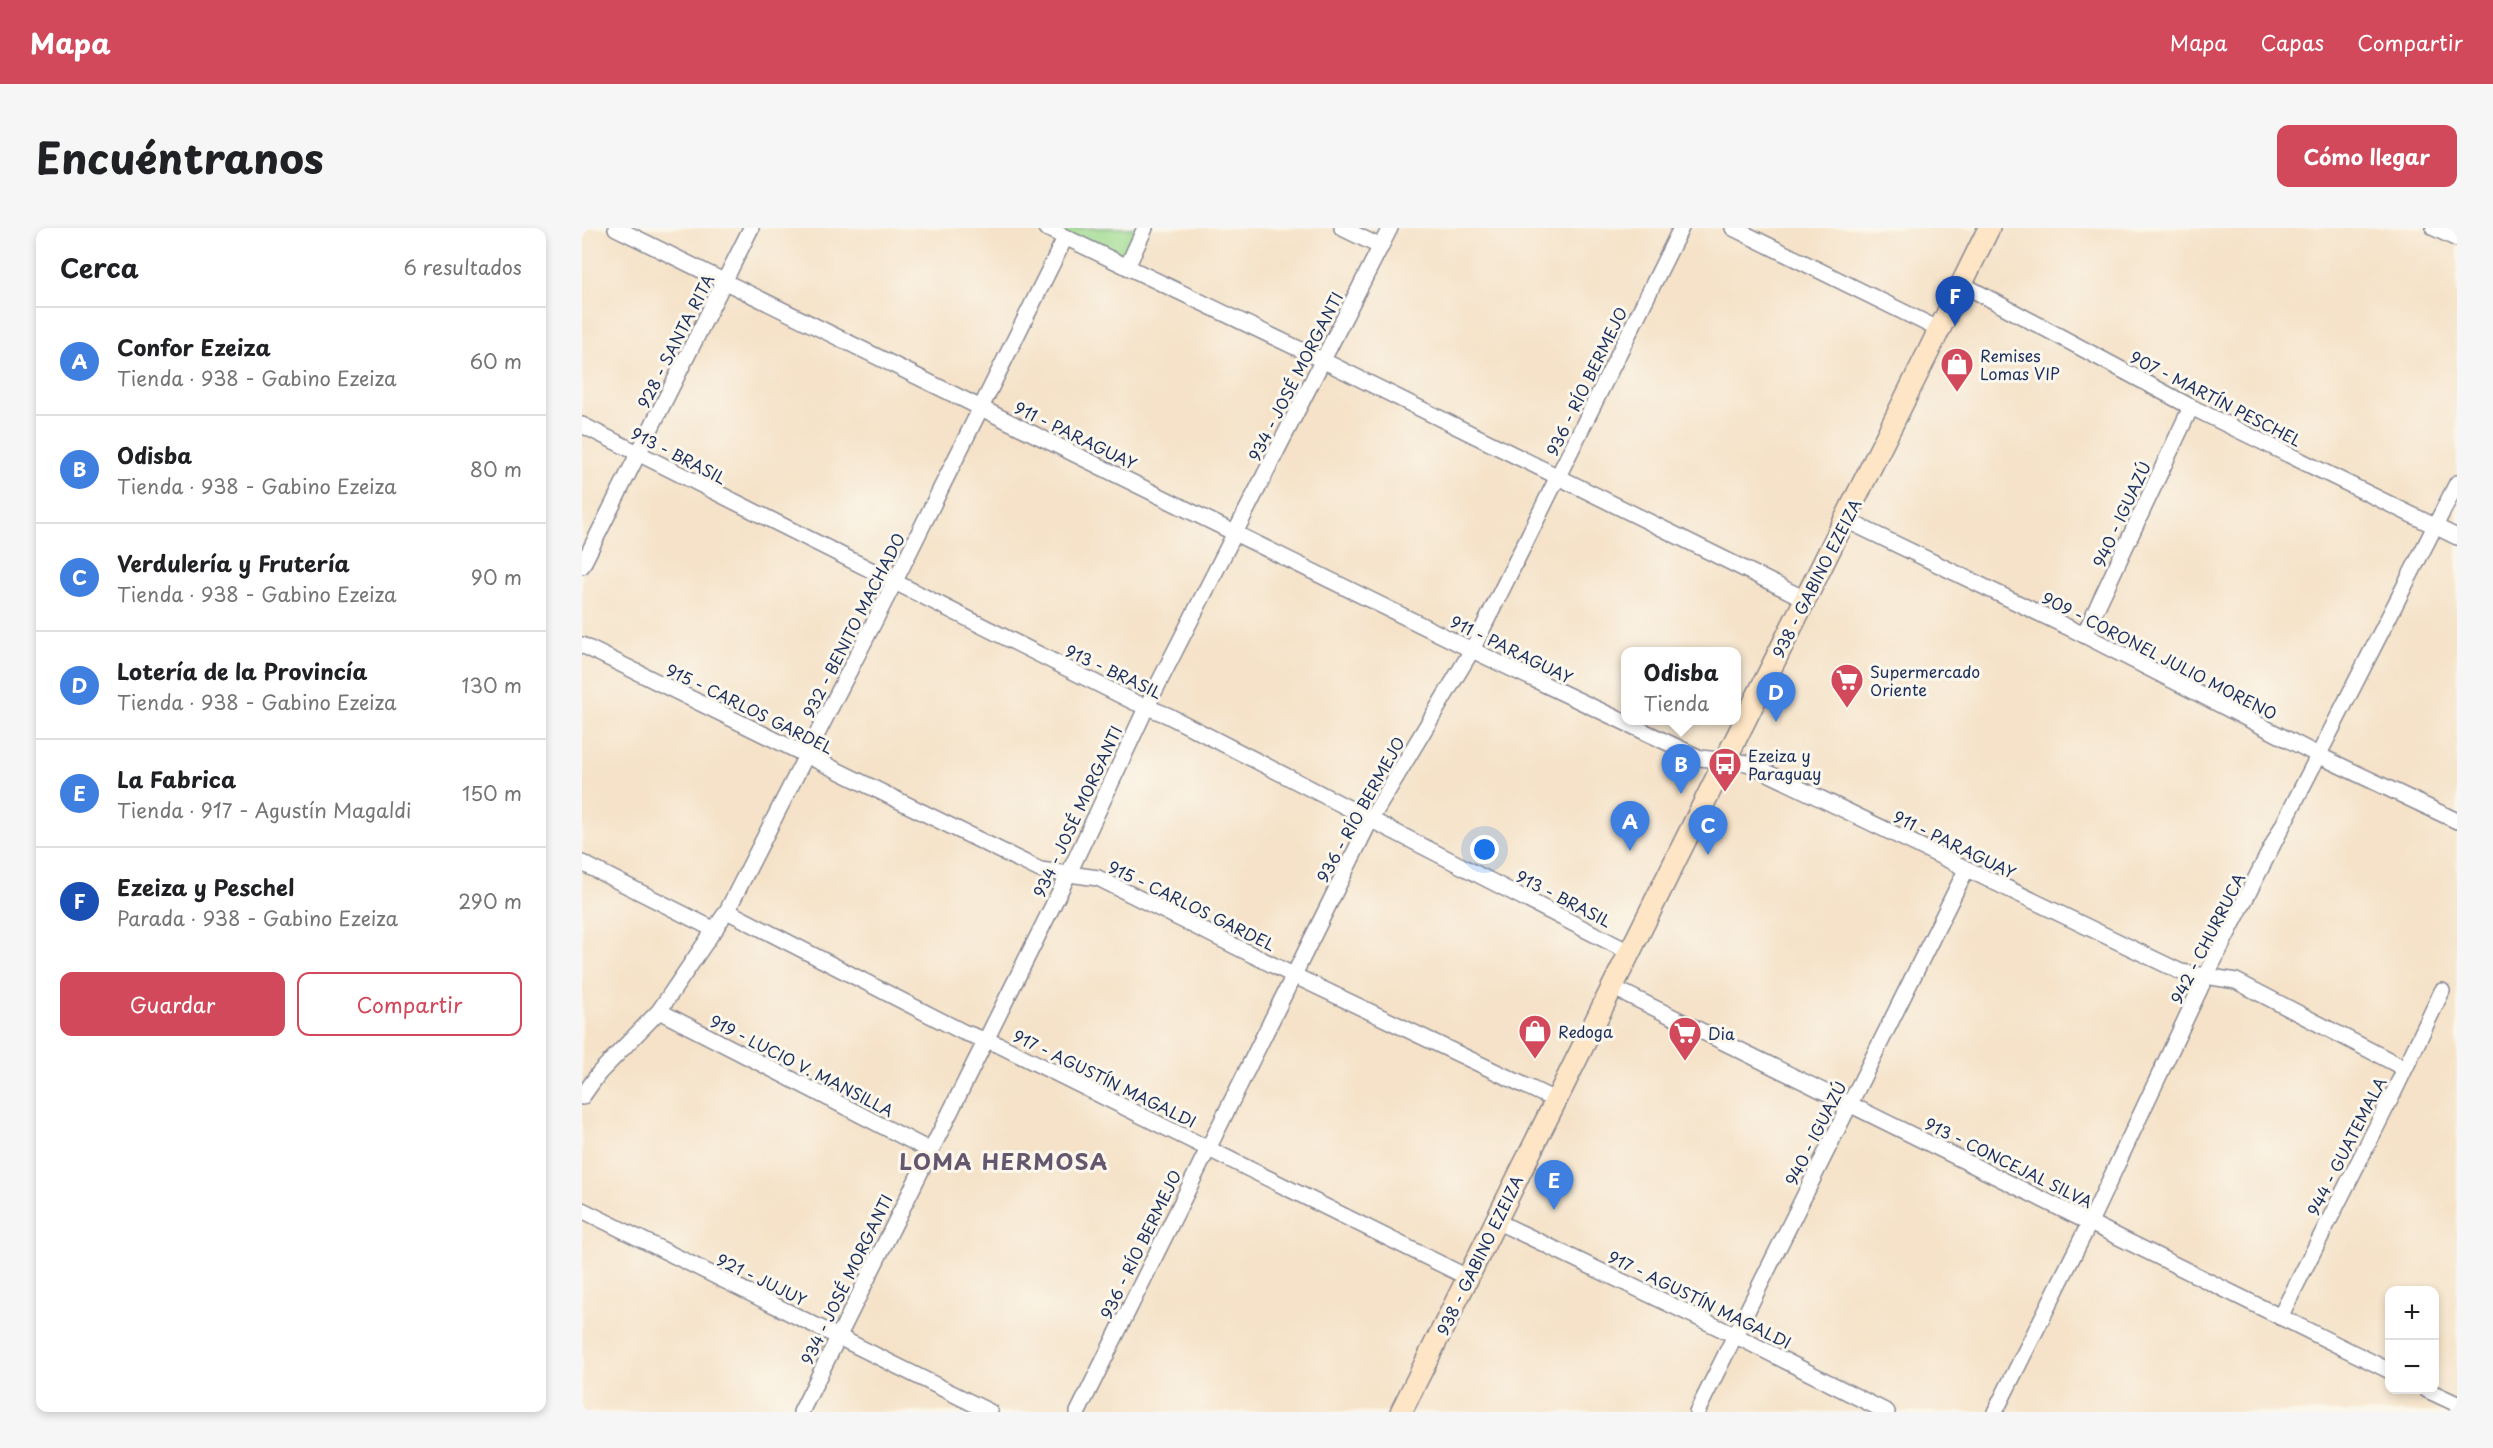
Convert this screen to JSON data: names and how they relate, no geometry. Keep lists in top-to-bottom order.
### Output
{
  "streets": {
    "street": [
      "928 - SANTA RITA",
      "934 - JOSÉ MORGANTI",
      "936 - RÍO BERMEJO",
      "907 - MARTÍN PESCHEL",
      "911 - PARAGUAY",
      "913 - BRASIL",
      "940 - IGUAZÚ",
      "938 - GABINO EZEIZA",
      "932 - BENITO MACHADO",
      "909 - CORONEL JULIO MORENO",
      "915 - CARLOS GARDEL",
      "942 - CHURRUCA",
      "919 - LUCIO V. MANSILLA",
      "917 - AGUSTÍN MAGALDI",
      "944 - GUATEMALA",
      "913 - CONCEJAL SILVA",
      "921 - JUJUY"
    ]
  },
  "crossings": [
    ["928 - SANTA RITA", "911 - PARAGUAY"],
    ["928 - SANTA RITA", "913 - BRASIL"],
    ["934 - JOSÉ MORGANTI", "911 - PARAGUAY"],
    ["934 - JOSÉ MORGANTI", "913 - BRASIL"],
    ["934 - JOSÉ MORGANTI", "915 - CARLOS GARDEL"],
    ["934 - JOSÉ MORGANTI", "919 - LUCIO V. MANSILLA"],
    ["934 - JOSÉ MORGANTI", "917 - AGUSTÍN MAGALDI"],
    ["934 - JOSÉ MORGANTI", "921 - JUJUY"],
    ["936 - RÍO BERMEJO", "911 - PARAGUAY"],
    ["936 - RÍO BERMEJO", "913 - BRASIL"],
    ["936 - RÍO BERMEJO", "915 - CARLOS GARDEL"],
    ["936 - RÍO BERMEJO", "917 - AGUSTÍN MAGALDI"],
    ["907 - MARTÍN PESCHEL", "940 - IGUAZÚ"],
    ["907 - MARTÍN PESCHEL", "938 - GABINO EZEIZA"],
    ["907 - MARTÍN PESCHEL", "942 - CHURRUCA"],
    ["911 - PARAGUAY", "940 - IGUAZÚ"],
    ["911 - PARAGUAY", "938 - GABINO EZEIZA"],
    ["911 - PARAGUAY", "932 - BENITO MACHADO"],
    ["911 - PARAGUAY", "942 - CHURRUCA"],
    ["911 - PARAGUAY", "944 - GUATEMALA"],
    ["913 - BRASIL", "938 - GABINO EZEIZA"],
    ["913 - BRASIL", "932 - BENITO MACHADO"],
    ["940 - IGUAZÚ", "909 - CORONEL JULIO MORENO"],
    ["940 - IGUAZÚ", "917 - AGUSTÍN MAGALDI"],
    ["940 - IGUAZÚ", "913 - CONCEJAL SILVA"],
    ["938 - GABINO EZEIZA", "909 - CORONEL JULIO MORENO"],
    ["938 - GABINO EZEIZA", "915 - CARLOS GARDEL"],
    ["938 - GABINO EZEIZA", "917 - AGUSTÍN MAGALDI"],
    ["938 - GABINO EZEIZA", "913 - CONCEJAL SILVA"],
    ["932 - BENITO MACHADO", "915 - CARLOS GARDEL"],
    ["932 - BENITO MACHADO", "919 - LUCIO V. MANSILLA"],
    ["932 - BENITO MACHADO", "917 - AGUSTÍN MAGALDI"],
    ["909 - CORONEL JULIO MORENO", "942 - CHURRUCA"],
    ["942 - CHURRUCA", "913 - CONCEJAL SILVA"],
    ["944 - GUATEMALA", "913 - CONCEJAL SILVA"]
  ],
  "districts": ["LOMA HERMOSA"],
  "places": {
    "shop": ["Remises Lomas VIP", "Redoga"],
    "supermarket": ["Supermercado Oriente", "Dia"],
    "bus stop": ["Ezeiza y Paraguay"]
  },
  "page": {
    "header": "Mapa",
    "nav": ["Mapa", "Capas", "Compartir"],
    "title": "Encuéntranos",
    "buttons": [
      "Cómo llegar",
      ["Guardar", "Compartir"]
    ],
    "heading": ["Cerca", "6 resultados"],
    "pins": [
      "F",
      "D",
      "B",
      "A",
      "C",
      "E"
    ],
    "list": [
      {
        "mark": "A",
        "name": "Confor Ezeiza",
        "note": "Tienda · 938 - Gabino Ezeiza",
        "value": "60 m"
      },
      {
        "mark": "B",
        "name": "Odisba",
        "note": "Tienda · 938 - Gabino Ezeiza",
        "value": "80 m"
      },
      {
        "mark": "C",
        "name": "Verdulería y Frutería",
        "note": "Tienda · 938 - Gabino Ezeiza",
        "value": "90 m"
      },
      {
        "mark": "D",
        "name": "Lotería de la Provincía",
        "note": "Tienda · 938 - Gabino Ezeiza",
        "value": "130 m"
      },
      {
        "mark": "E",
        "name": "La Fabrica",
        "note": "Tienda · 917 - Agustín Magaldi",
        "value": "150 m"
      },
      {
        "mark": "F",
        "name": "Ezeiza y Peschel",
        "note": "Parada · 938 - Gabino Ezeiza",
        "value": "290 m"
      }
    ],
    "popup": ["Odisba", "Tienda"],
    "map_buttons": ["+", "−"]
  }
}
